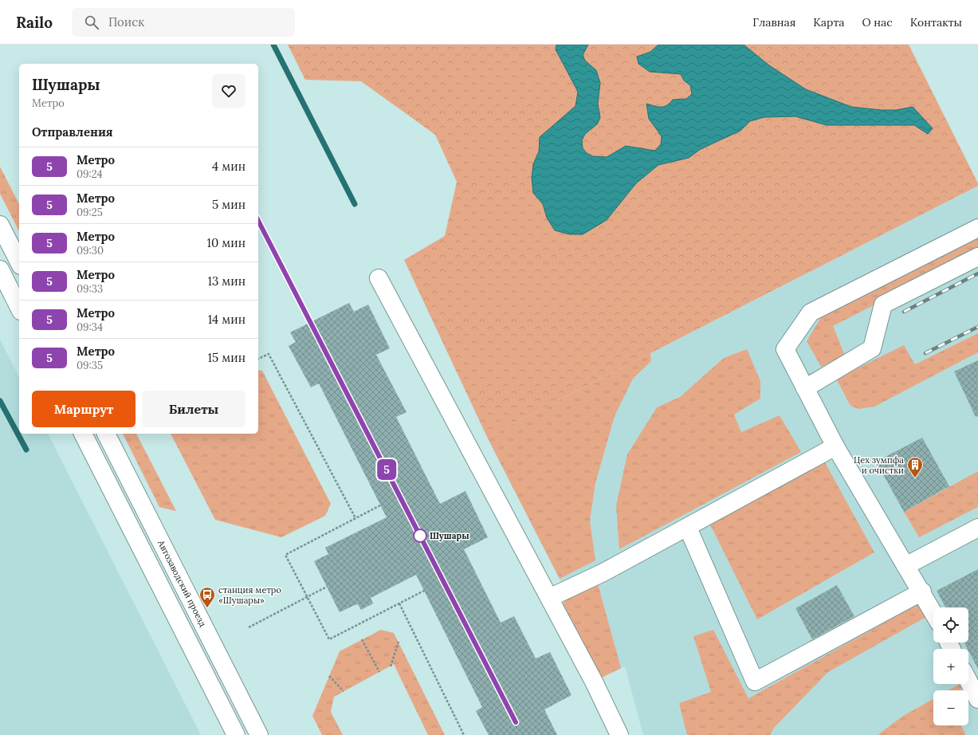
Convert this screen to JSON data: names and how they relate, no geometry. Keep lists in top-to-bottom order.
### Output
{
  "streets": {
    "street": ["Автозаводский проезд"]
  },
  "places": {
    "building": ["Цех зумпфа и очистки"],
    "other": ["Шушары"],
    "bus stop": ["станция метро «Шушары»"]
  },
  "lines": ["metro line 5"],
  "page": {
    "header": "Railo",
    "search": "Поиск",
    "nav": [
      "Главная",
      "Карта",
      "О нас",
      "Контакты"
    ],
    "on_map": "5",
    "heading": [
      ["Шушары", "Метро"],
      "Отправления"
    ],
    "list": [
      {
        "mark": "5",
        "name": "Метро",
        "note": "09:24",
        "value": "4 мин"
      },
      {
        "mark": "5",
        "name": "Метро",
        "note": "09:25",
        "value": "5 мин"
      },
      {
        "mark": "5",
        "name": "Метро",
        "note": "09:30",
        "value": "10 мин"
      },
      {
        "mark": "5",
        "name": "Метро",
        "note": "09:33",
        "value": "13 мин"
      },
      {
        "mark": "5",
        "name": "Метро",
        "note": "09:34",
        "value": "14 мин"
      },
      {
        "mark": "5",
        "name": "Метро",
        "note": "09:35",
        "value": "15 мин"
      }
    ],
    "buttons": ["Маршрут", "Билеты"],
    "map_buttons": ["+", "−"]
  }
}
